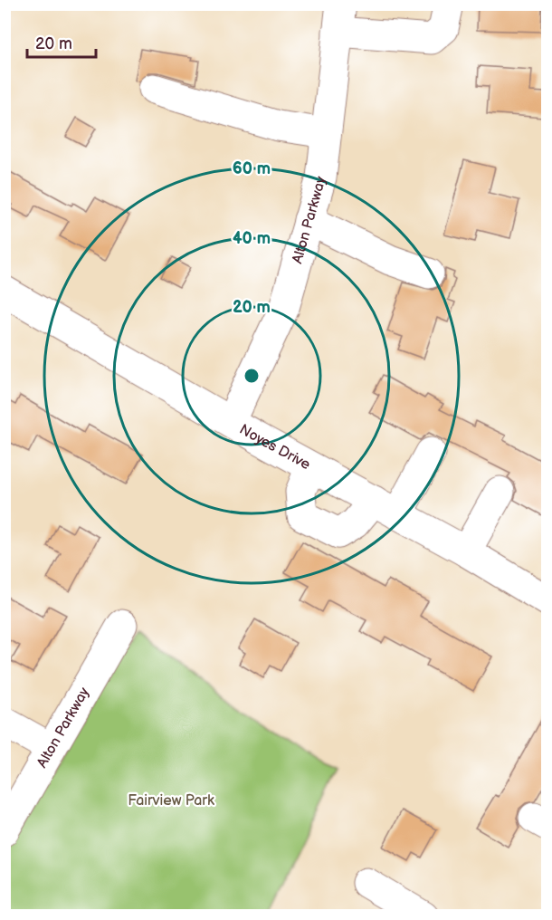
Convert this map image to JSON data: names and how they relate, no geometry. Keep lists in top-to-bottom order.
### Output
{
  "streets": {
    "street": ["Alton Parkway", "Noyes Drive"]
  },
  "crossings": [
    ["Alton Parkway", "Noyes Drive"]
  ],
  "parks": ["Fairview Park"],
  "scale_bar": "20 m",
  "rings": ["60 m", "40 m", "20 m"]
}
